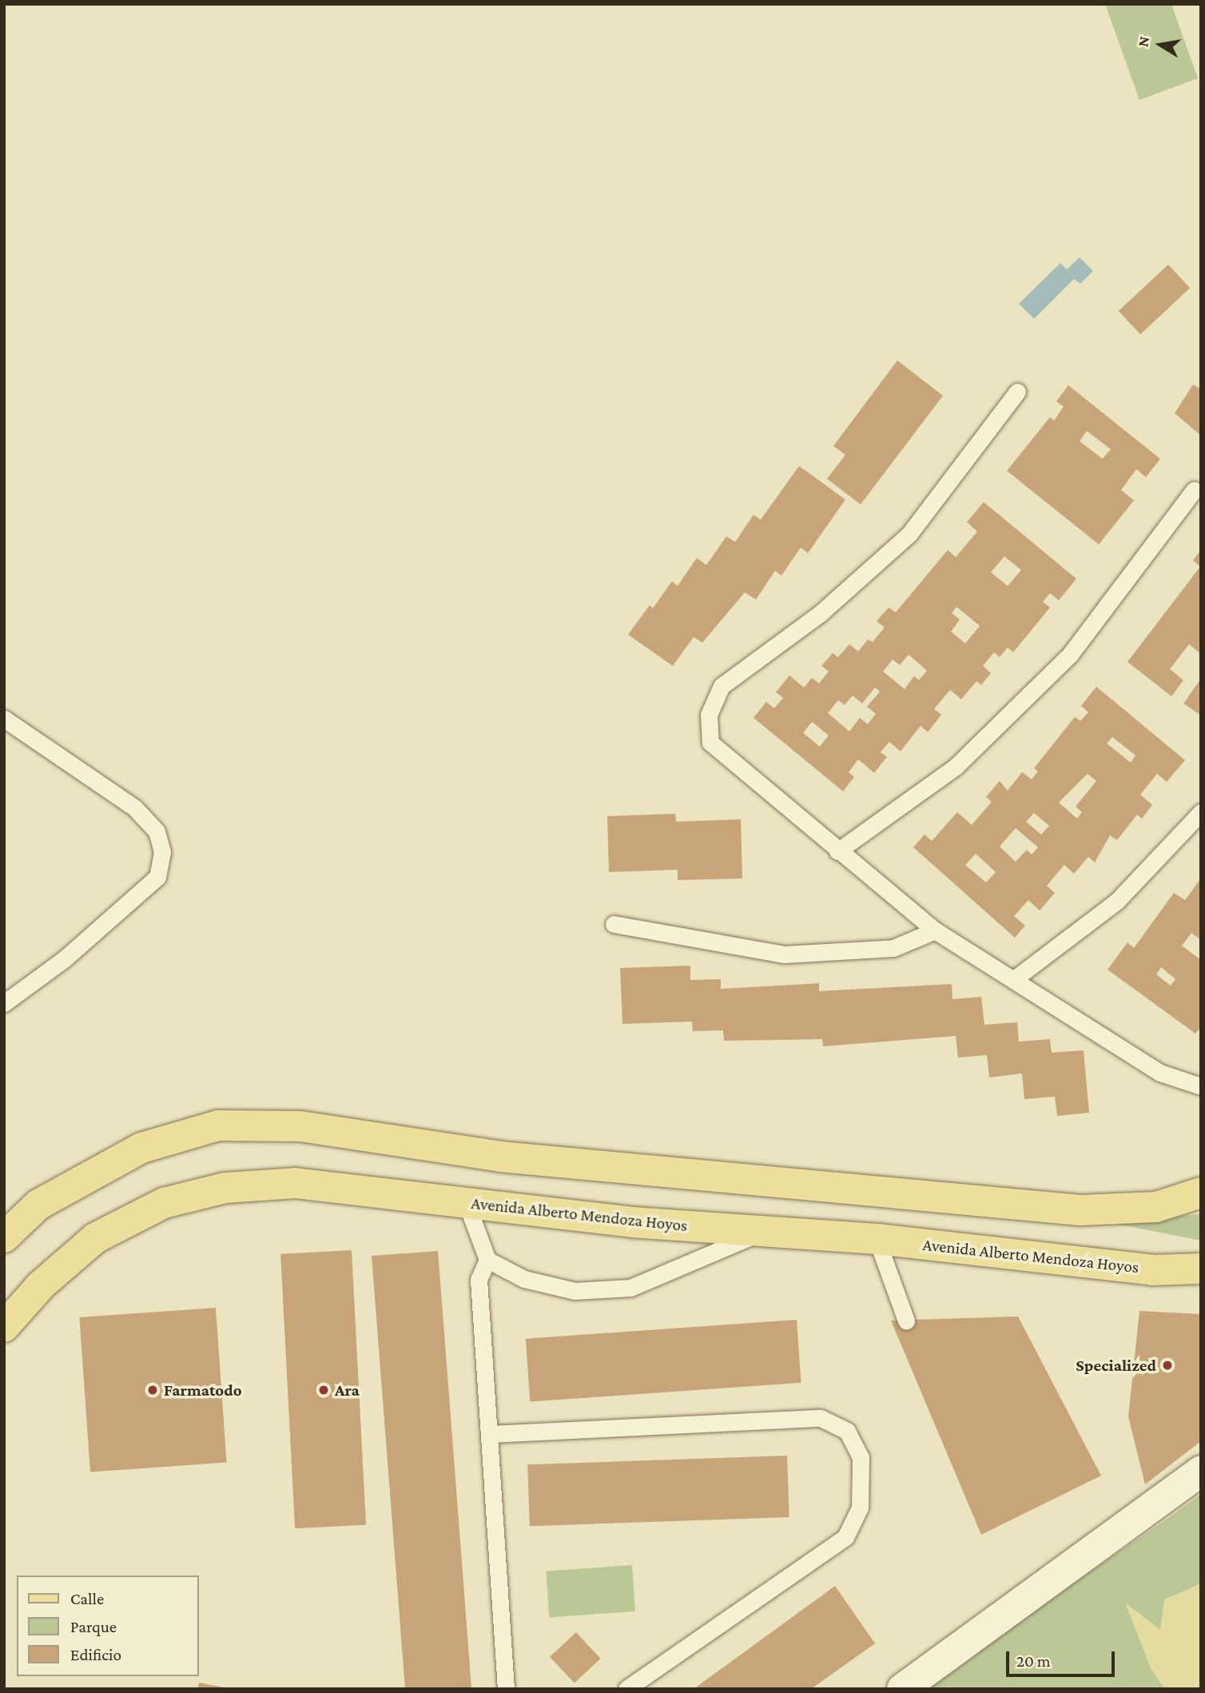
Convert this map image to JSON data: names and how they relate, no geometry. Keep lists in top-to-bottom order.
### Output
{
  "streets": {
    "main road": ["Avenida Alberto Mendoza Hoyos"]
  },
  "places": ["Specialized", "Farmatodo", "Ara"],
  "legend": ["Calle", "Parque", "Edificio"],
  "scale_bar": "20 m",
  "north": "left"
}
